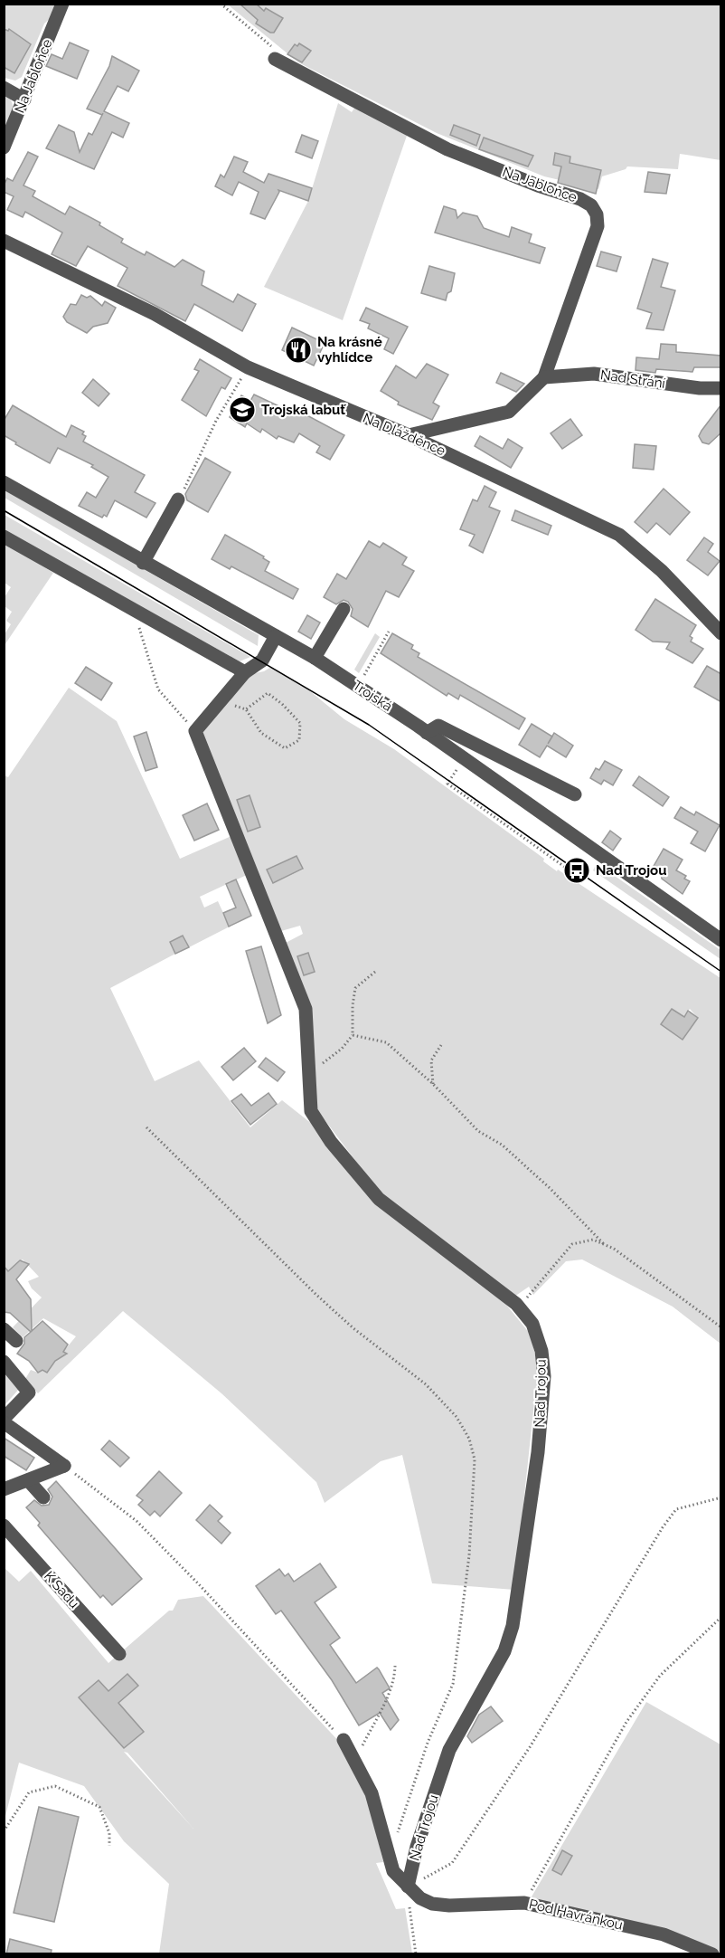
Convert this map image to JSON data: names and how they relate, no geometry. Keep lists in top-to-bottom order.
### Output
{
  "streets": {
    "street": [
      "Na Jabloňce",
      "Nad Strání",
      "Na Dlážděnce",
      "Trojská",
      "Nad Trojou",
      "K Sadu",
      "Pod Havránkou"
    ]
  },
  "crossings": [
    ["Na Jabloňce", "Nad Strání"],
    ["Na Jabloňce", "Na Dlážděnce"],
    ["Nad Trojou", "Pod Havránkou"]
  ],
  "places": {
    "restaurant": ["Na krásné vyhlídce"],
    "school or university": ["Trojská labuť"],
    "bus stop": ["Nad Trojou"]
  }
}
